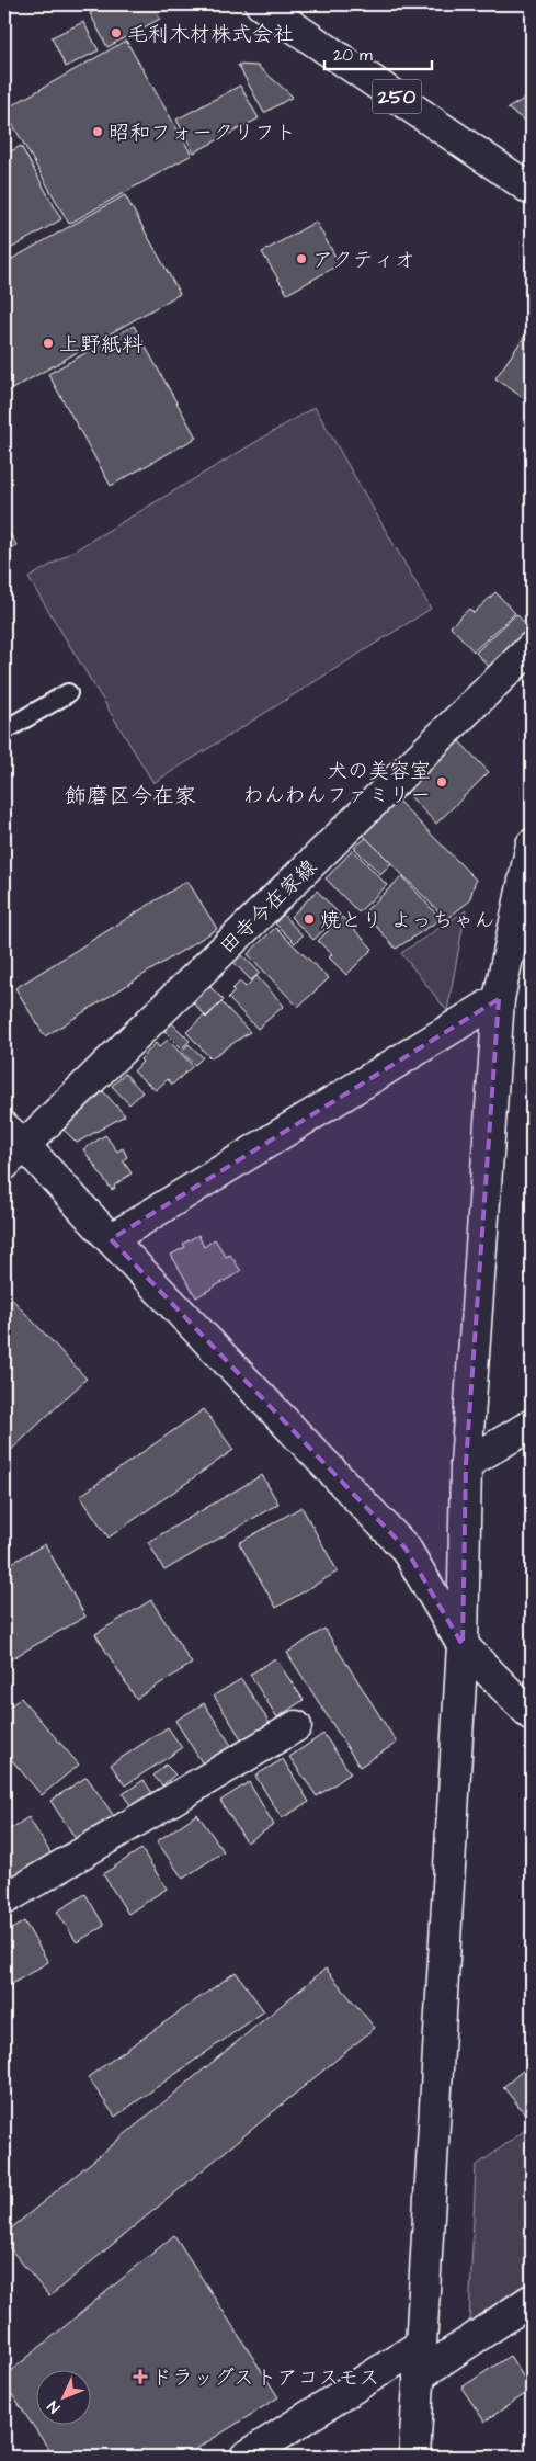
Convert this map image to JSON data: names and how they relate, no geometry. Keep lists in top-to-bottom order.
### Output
{
  "streets": {
    "main road": ["250", "田寺今在家線"]
  },
  "districts": ["飾磨区今在家"],
  "places": {
    "other": [
      "毛利木材株式会社",
      "昭和フォークリフト",
      "アクティオ",
      "上野紙料",
      "犬の美容室 わんわんファミリー",
      "焼とり よっちゃん"
    ],
    "health": ["ドラッグストアコスモス"]
  },
  "scale_bar": "20 m",
  "north": "bottom left"
}
